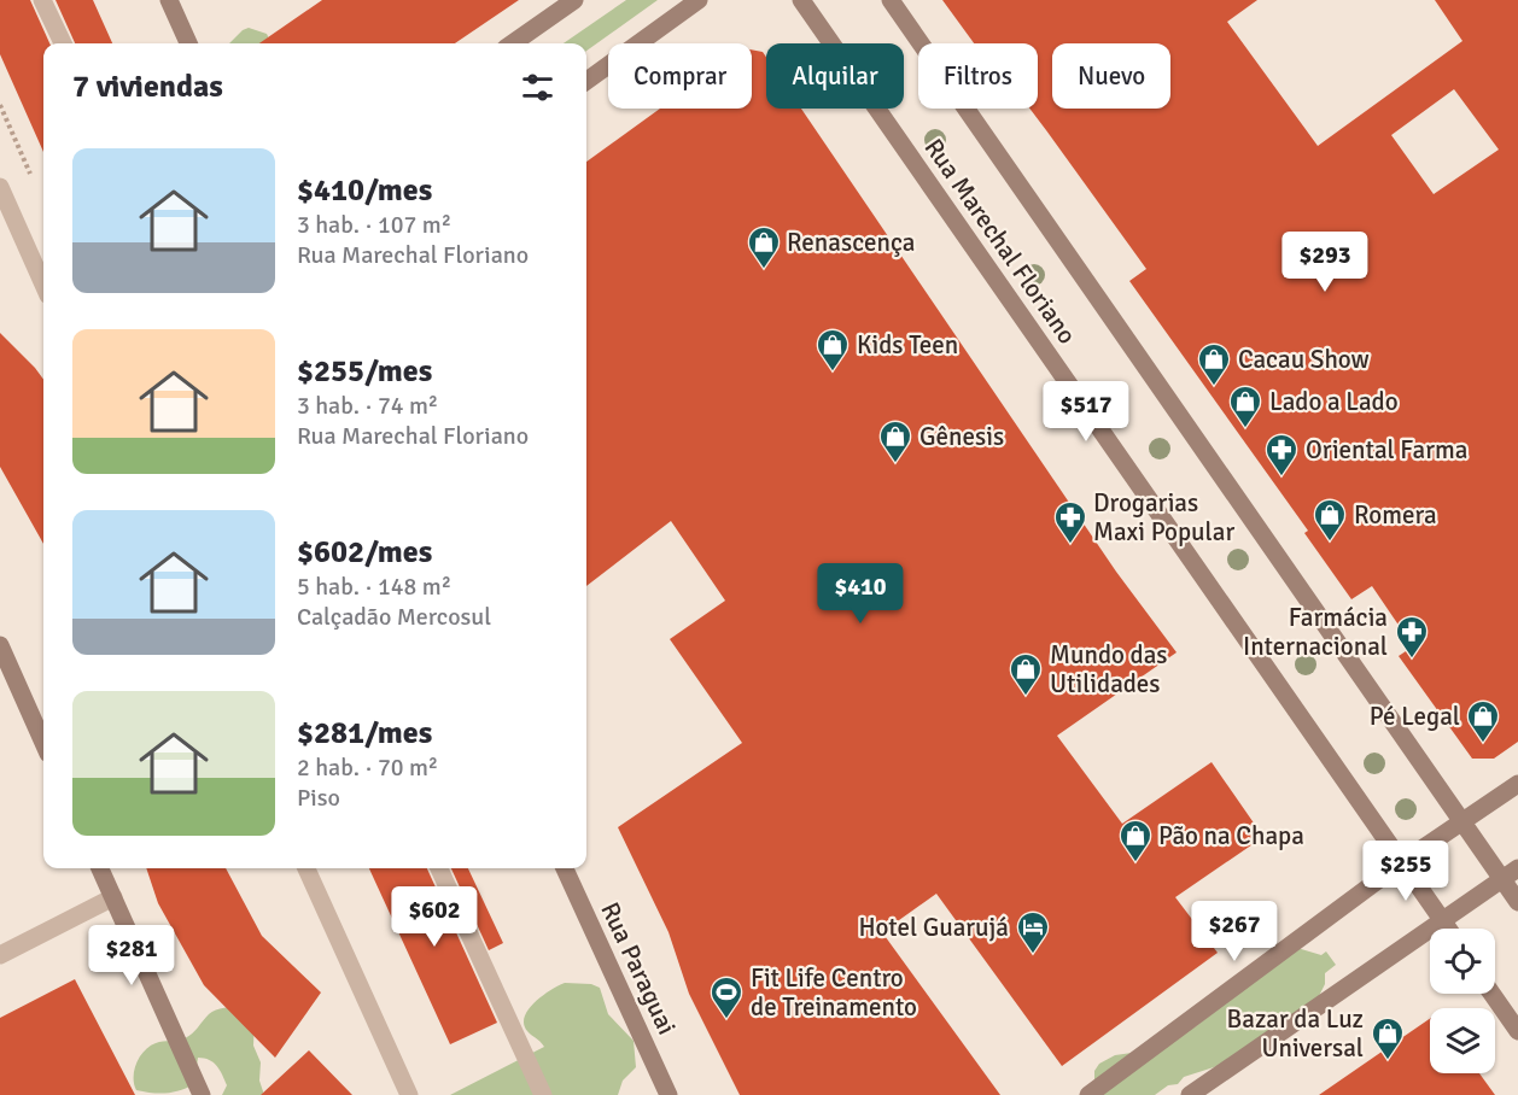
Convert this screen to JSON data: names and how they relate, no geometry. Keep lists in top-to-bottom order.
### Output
{
  "streets": {
    "main road": ["Rua Marechal Floriano", "Rua Paraguai"]
  },
  "places": {
    "shop": [
      "Renascença",
      "Kids Teen",
      "Cacau Show",
      "Lado a Lado",
      "Gênesis",
      "Romera",
      "Mundo das Utilidades",
      "Pé Legal",
      "Pão na Chapa",
      "Bazar da Luz Universal"
    ],
    "pharmacy": ["Oriental Farma", "Drogarias Maxi Popular", "Farmácia Internacional"],
    "hotel": ["Hotel Guarujá"],
    "sports": ["Fit Life Centro de Treinamento"]
  },
  "page": {
    "chip": [
      "Comprar",
      "Alquilar",
      "Filtros",
      "Nuevo"
    ],
    "heading": "7 viviendas",
    "list": [
      {
        "name": "$410/mes",
        "note": "3 hab. · 107 m² · Rua Marechal Floriano"
      },
      {
        "name": "$255/mes",
        "note": "3 hab. · 74 m² · Rua Marechal Floriano"
      },
      {
        "name": "$602/mes",
        "note": "5 hab. · 148 m² · Calçadão Mercosul"
      },
      {
        "name": "$281/mes",
        "note": "2 hab. · 70 m² · Piso"
      }
    ],
    "price": [
      "$293",
      "$517",
      "$410",
      "$255",
      "$602",
      "$267",
      "$281"
    ]
  }
}
